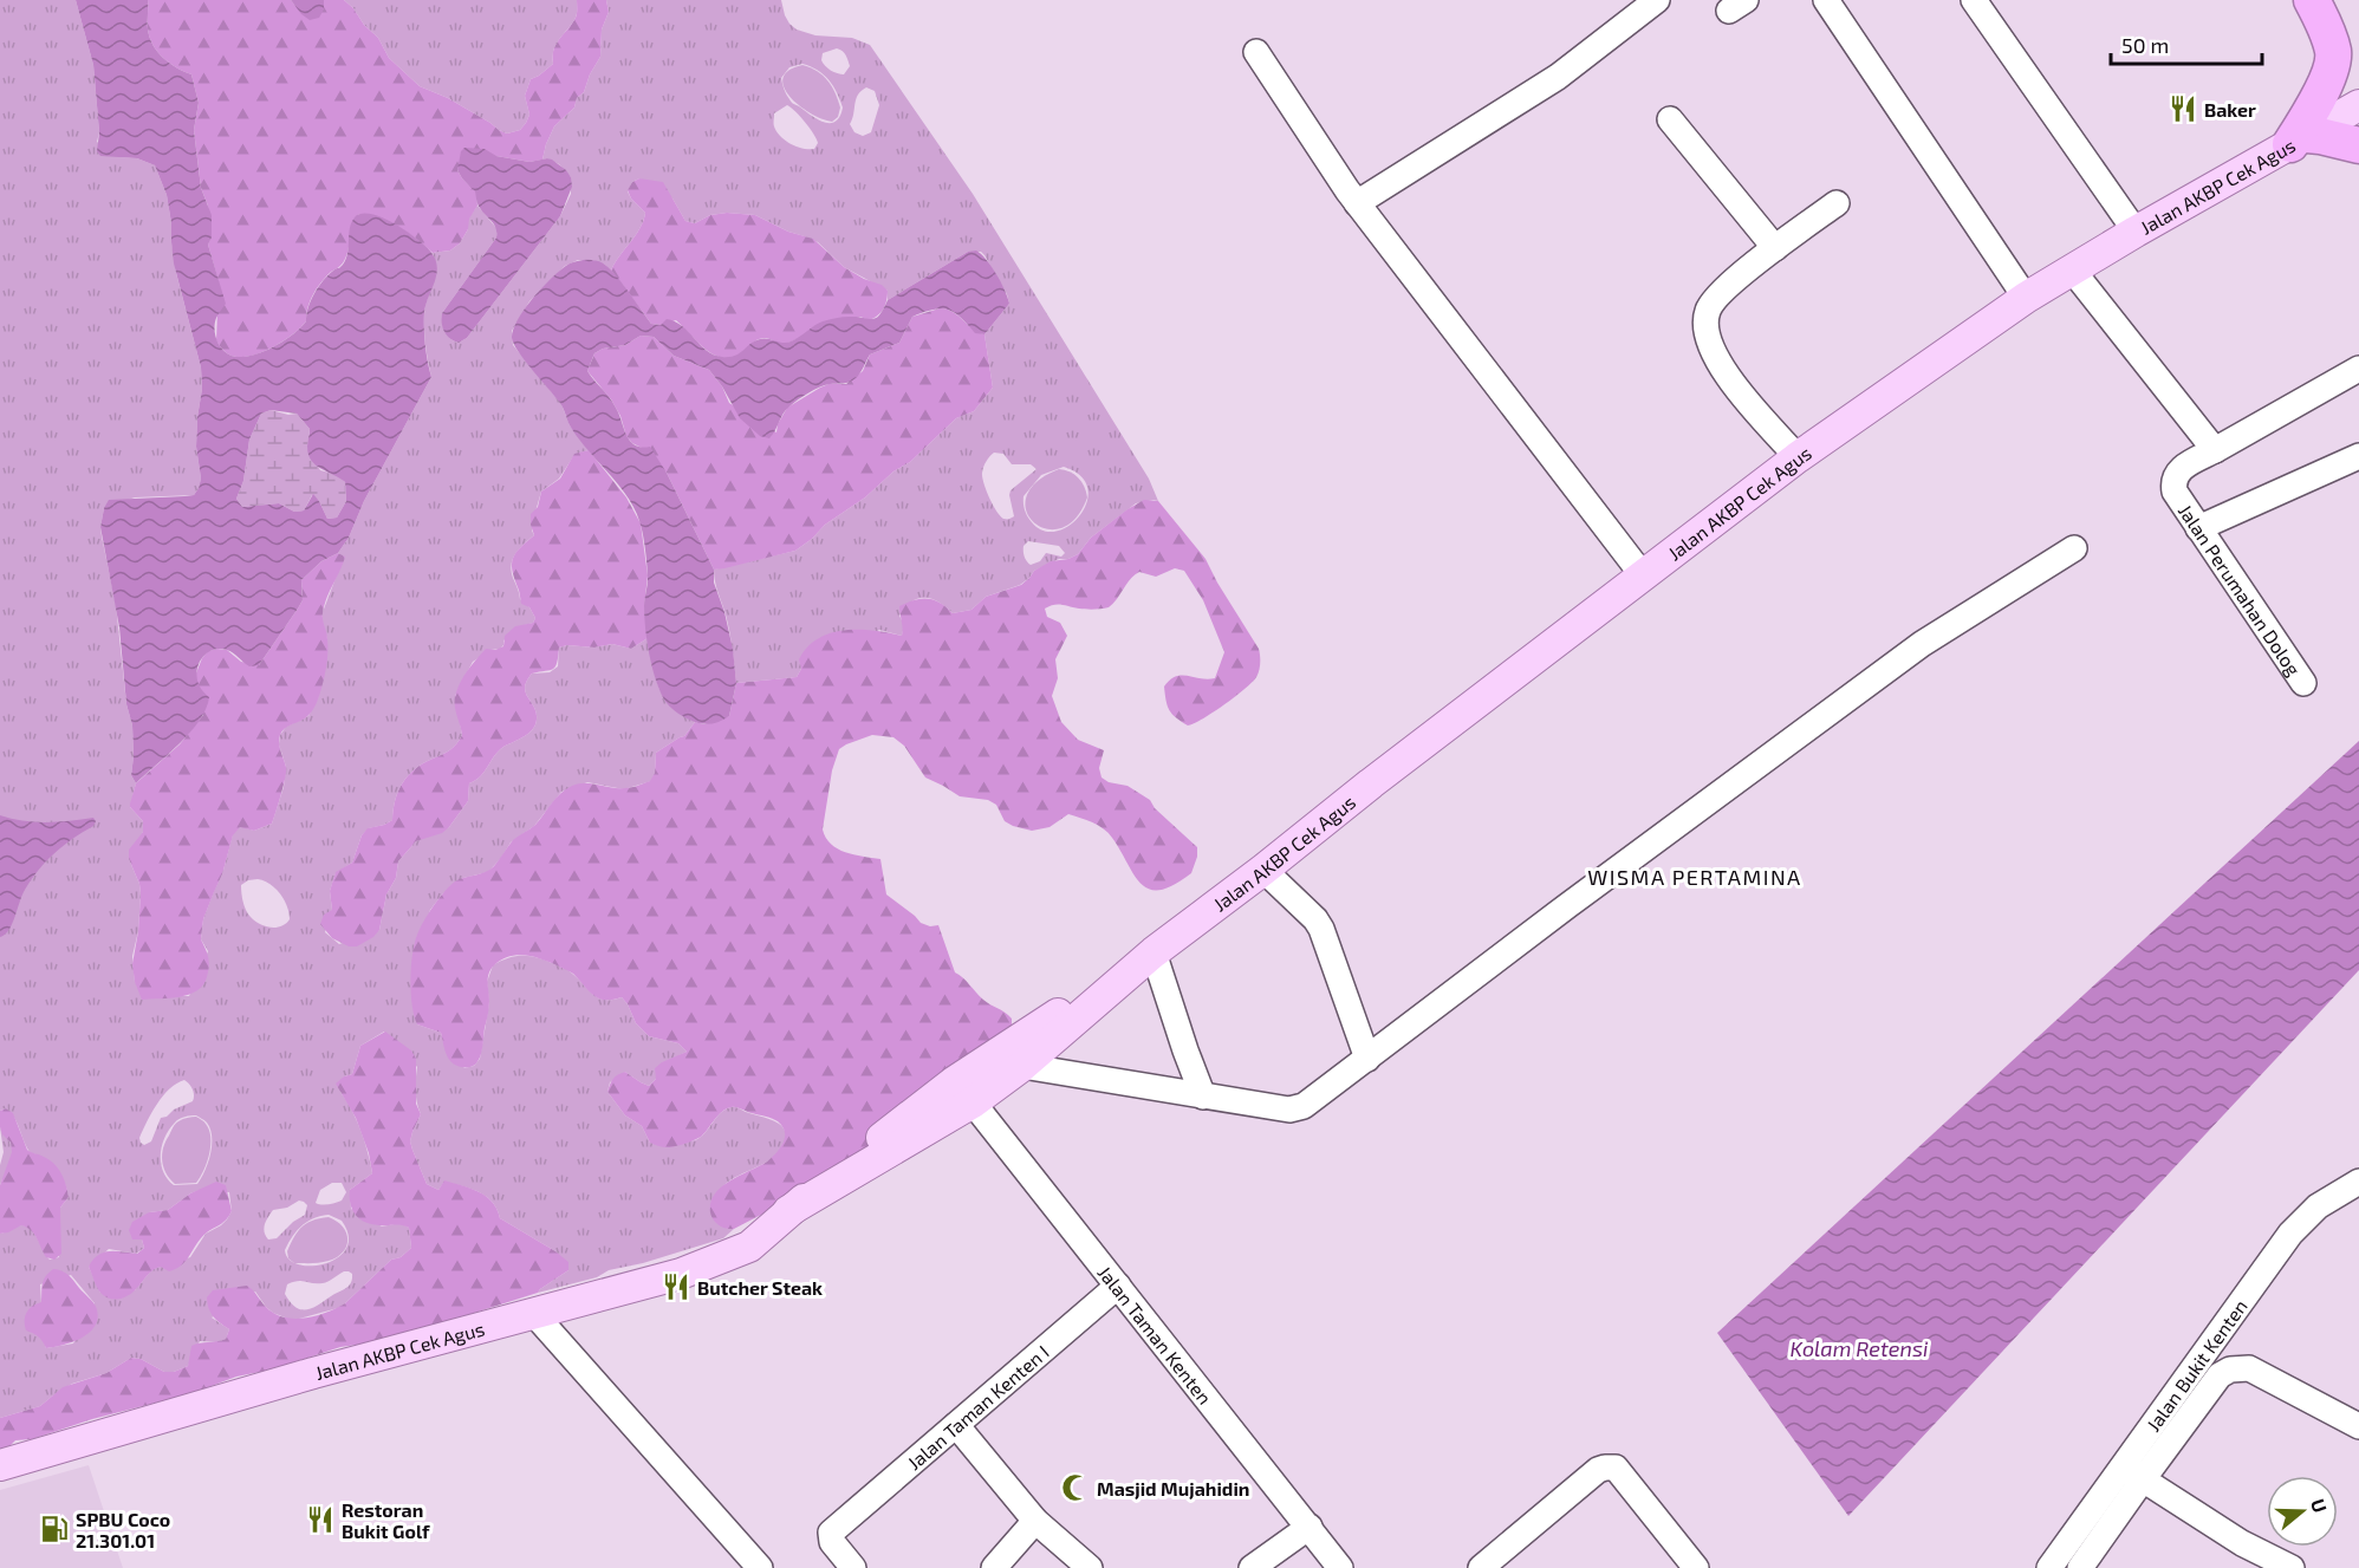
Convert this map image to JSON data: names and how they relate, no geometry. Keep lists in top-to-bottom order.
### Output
{
  "streets": {
    "main road": ["Jalan AKBP Cek Agus"],
    "street": [
      "Jalan Perumahan Dolog",
      "Jalan Taman Kenten",
      "Jalan Bukit Kenten",
      "Jalan Taman Kenten I"
    ]
  },
  "crossings": [
    ["Jalan AKBP Cek Agus", "Jalan Taman Kenten"],
    ["Jalan Taman Kenten", "Jalan Taman Kenten I"]
  ],
  "districts": ["WISMA PERTAMINA"],
  "water": ["Kolam Retensi"],
  "places": {
    "restaurant": ["Baker", "Butcher Steak", "Restoran Bukit Golf"],
    "mosque": ["Masjid Mujahidin"],
    "fuel station": ["SPBU Coco 21.301.01"]
  },
  "scale_bar": "50 m",
  "north": "right"
}
